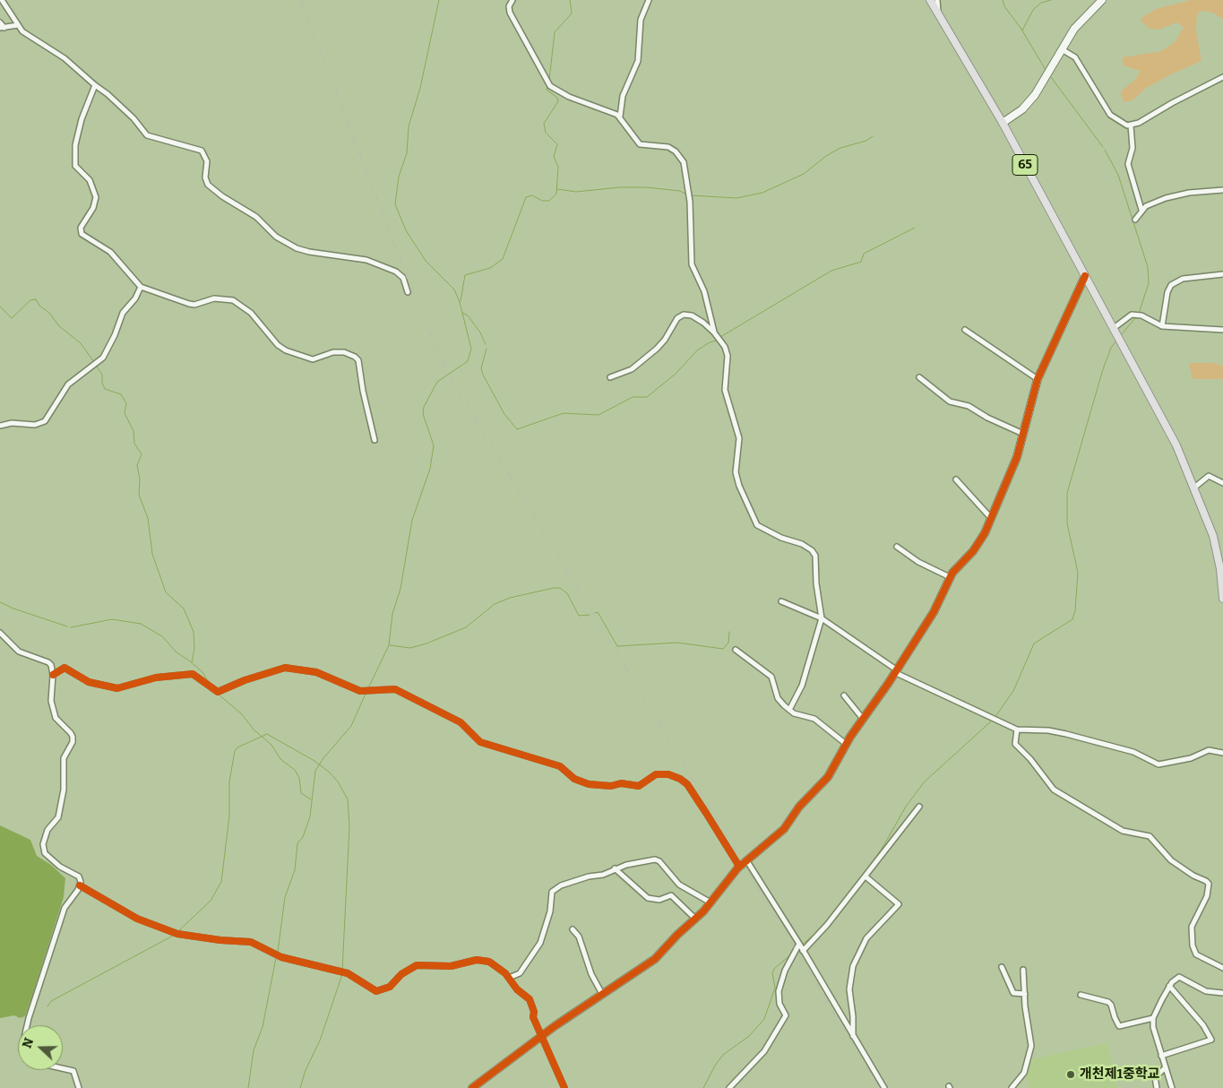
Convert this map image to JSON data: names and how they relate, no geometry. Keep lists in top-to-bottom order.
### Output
{
  "streets": {
    "main road": ["65"]
  },
  "places": ["개천제1중학교"],
  "north": "left"
}
